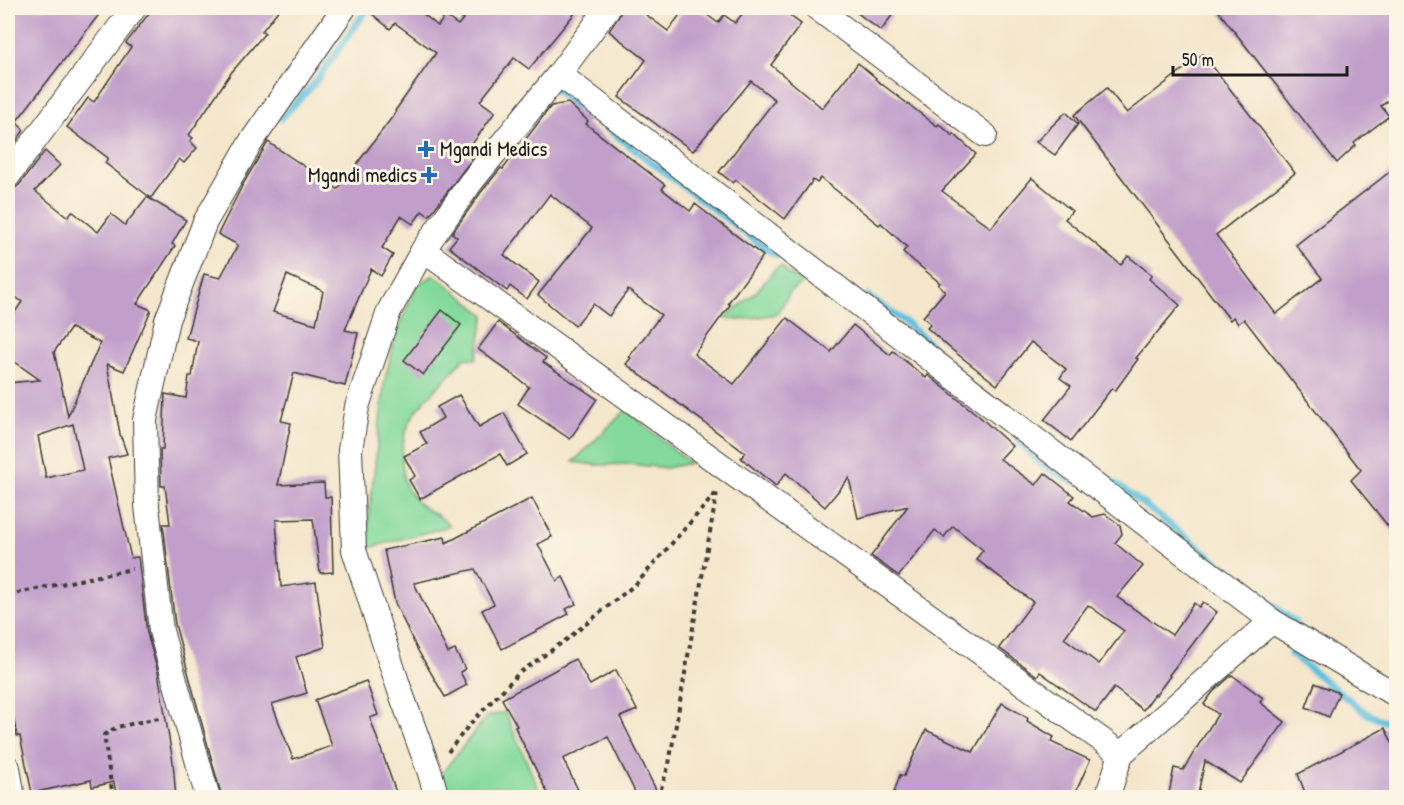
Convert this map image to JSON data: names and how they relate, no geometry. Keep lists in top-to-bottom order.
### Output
{
  "places": {
    "health": ["Mgandi Medics", "Mgandi medics"]
  },
  "scale_bar": "50 m"
}
